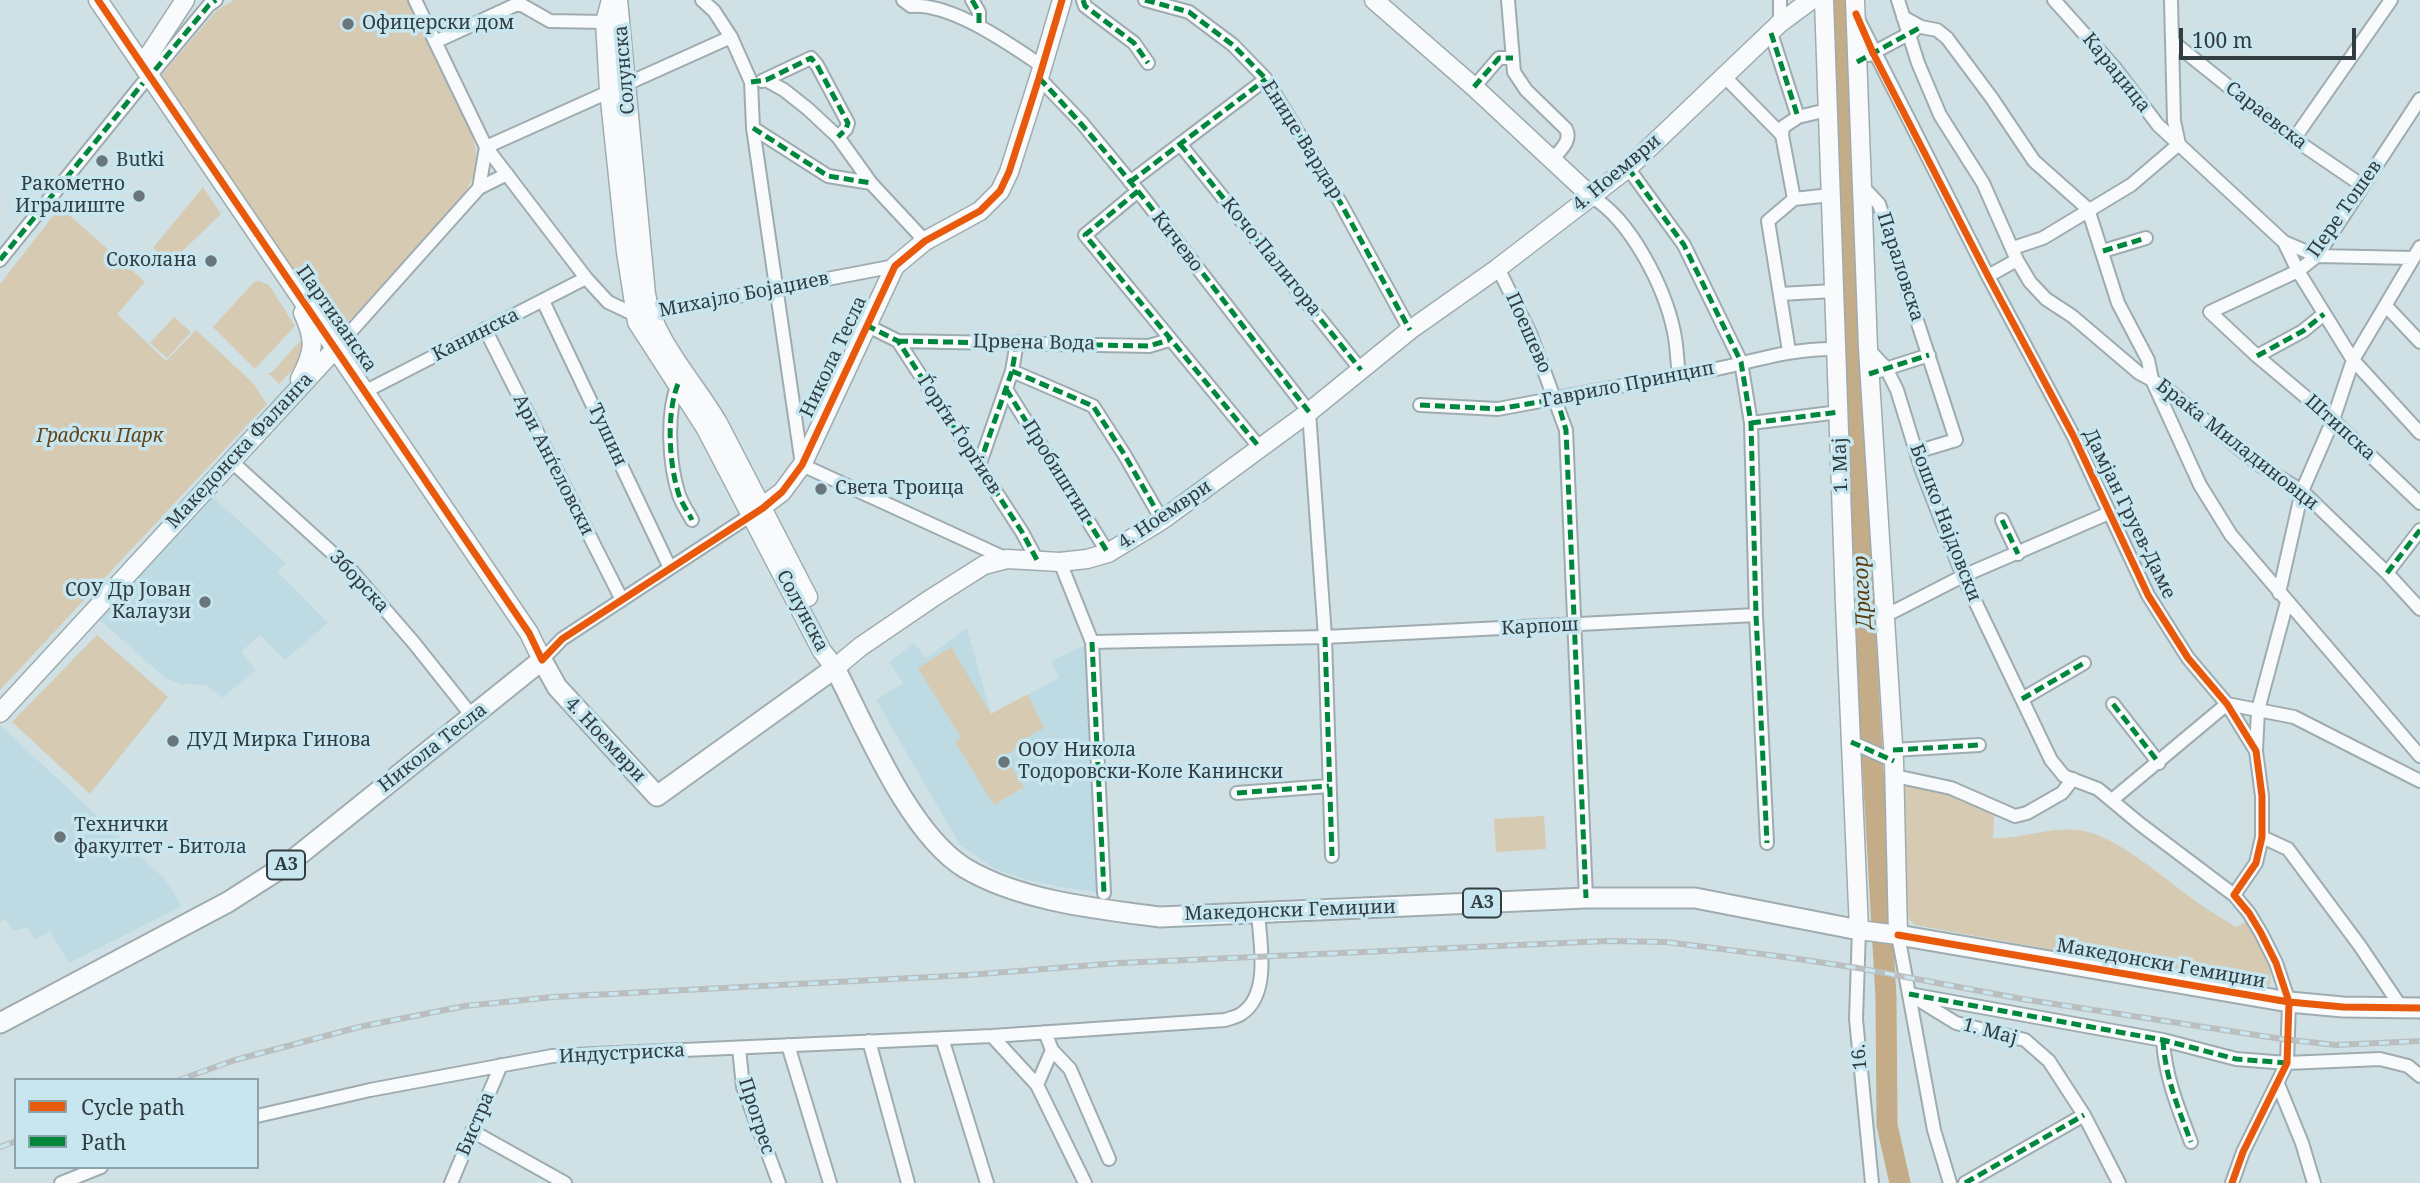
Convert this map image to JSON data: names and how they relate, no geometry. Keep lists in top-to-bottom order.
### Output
{
  "streets": {
    "main road": [
      "4. Ноември",
      "Никола Тесла",
      "A3",
      "Македонски Гемиџии"
    ],
    "street": [
      "Солунска",
      "Караџица",
      "Сараевска",
      "Ениџе Вардар",
      "Пере Тошев",
      "Кичево",
      "Кочо Палигора",
      "Параловска",
      "Михајло Бојаџиев",
      "Партизанска",
      "Поешево",
      "Канинска",
      "Црвена Вода",
      "Гаврило Принцип",
      "Штипска",
      "Тушин",
      "Ѓорѓи Ѓорѓиев",
      "Браќа Миладиновци",
      "Македонска Фаланга",
      "Ари Анѓеловски",
      "1. Мај",
      "Пробиштип",
      "Дамјан Груев-Даме",
      "Бошко Најдовски",
      "Зборска",
      "Карпош",
      "Индустриска",
      "16.",
      "Прогрес",
      "Бистра"
    ]
  },
  "crossings": [
    ["Солунска", "4. Ноември"],
    ["Солунска", "Михајло Бојаџиев"],
    ["Солунска", "Никола Тесла"],
    ["Солунска", "Македонски Гемиџии"],
    ["Сараевска", "Пере Тошев"],
    ["Ениџе Вардар", "4. Ноември"],
    ["4. Ноември", "Кичево"],
    ["4. Ноември", "Кочо Палигора"],
    ["4. Ноември", "Партизанска"],
    ["4. Ноември", "Поешево"],
    ["4. Ноември", "Никола Тесла"],
    ["4. Ноември", "Ѓорѓи Ѓорѓиев"],
    ["4. Ноември", "Пробиштип"],
    ["4. Ноември", "Македонски Гемиџии"],
    ["Пере Тошев", "Штипска"],
    ["Кичево", "Никола Тесла"],
    ["Параловска", "1. Мај"],
    ["Параловска", "Бошко Најдовски"],
    ["Михајло Бојаџиев", "Никола Тесла"],
    ["Партизанска", "Канинска"],
    ["Партизанска", "Никола Тесла"],
    ["Партизанска", "Македонска Фаланга"],
    ["Поешево", "Гаврило Принцип"],
    ["Поешево", "Карпош"],
    ["Поешево", "Македонски Гемиџии"],
    ["Канинска", "Тушин"],
    ["Канинска", "Ари Анѓеловски"],
    ["Црвена Вода", "Ѓорѓи Ѓорѓиев"],
    ["Никола Тесла", "Тушин"],
    ["Никола Тесла", "Ари Анѓеловски"],
    ["Никола Тесла", "Зборска"],
    ["Гаврило Принцип", "1. Мај"],
    ["Македонска Фаланга", "Зборска"],
    ["1. Мај", "Дамјан Груев-Даме"],
    ["1. Мај", "Бошко Најдовски"],
    ["1. Мај", "A3"],
    ["1. Мај", "Македонски Гемиџии"],
    ["1. Мај", "16."],
    ["Дамјан Груев-Даме", "Бошко Најдовски"],
    ["A3", "Македонски Гемиџии"],
    ["A3", "16."],
    ["Македонски Гемиџии", "Индустриска"],
    ["Македонски Гемиџии", "16."],
    ["Индустриска", "Прогрес"],
    ["Индустриска", "Бистра"]
  ],
  "water": ["Драгор"],
  "parks": ["Градски Парк"],
  "places": [
    "Офицерски дом",
    "Butki",
    "Ракометно Игралиште",
    "Соколана",
    "Света Троица",
    "СОУ Др Јован Калаузи",
    "ДУД Мирка Гинова",
    "ООУ Никола Тодоровски-Коле Канински",
    "Технички факултет - Битола"
  ],
  "legend": ["Cycle path", "Path"],
  "scale_bar": "100 m"
}
